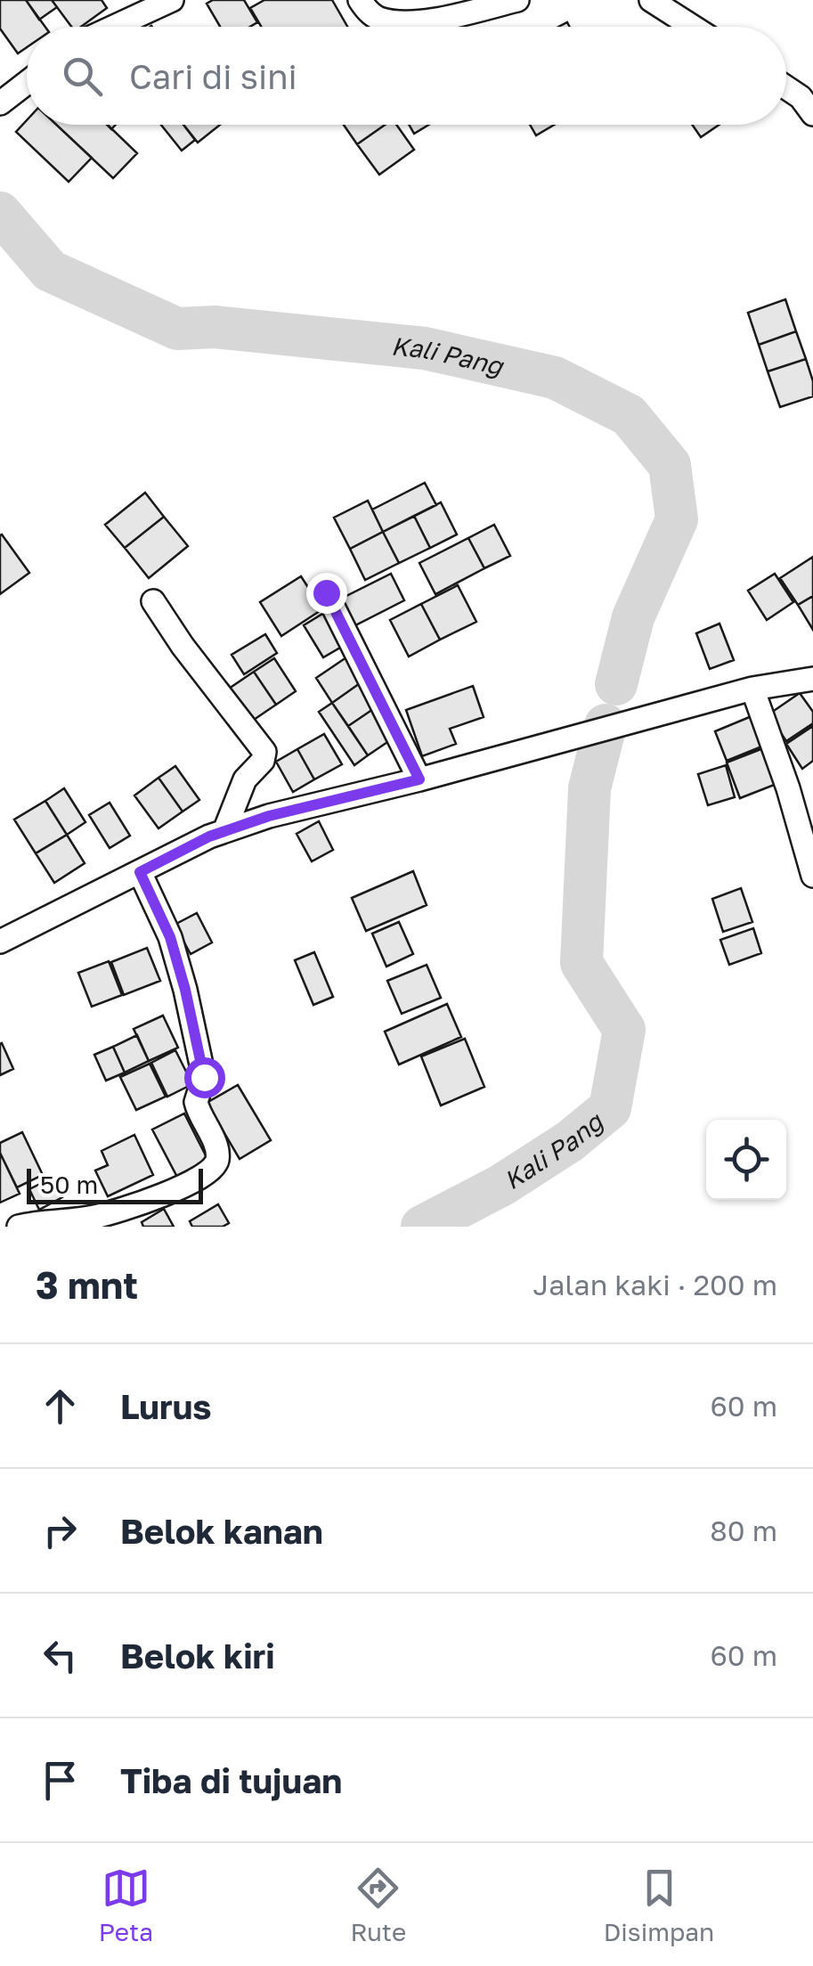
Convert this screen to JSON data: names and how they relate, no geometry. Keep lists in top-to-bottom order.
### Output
{
  "water": ["Kali Pang"],
  "scale_bar": "50 m",
  "page": {
    "search": "Cari di sini",
    "scale": "50 m",
    "heading": ["3 mnt", "Jalan kaki · 200 m"],
    "list": [
      ["Lurus", "60 m"],
      ["Belok kanan", "80 m"],
      ["Belok kiri", "60 m"],
      "Tiba di tujuan"
    ],
    "nav": ["Peta", "Rute", "Disimpan"]
  }
}
